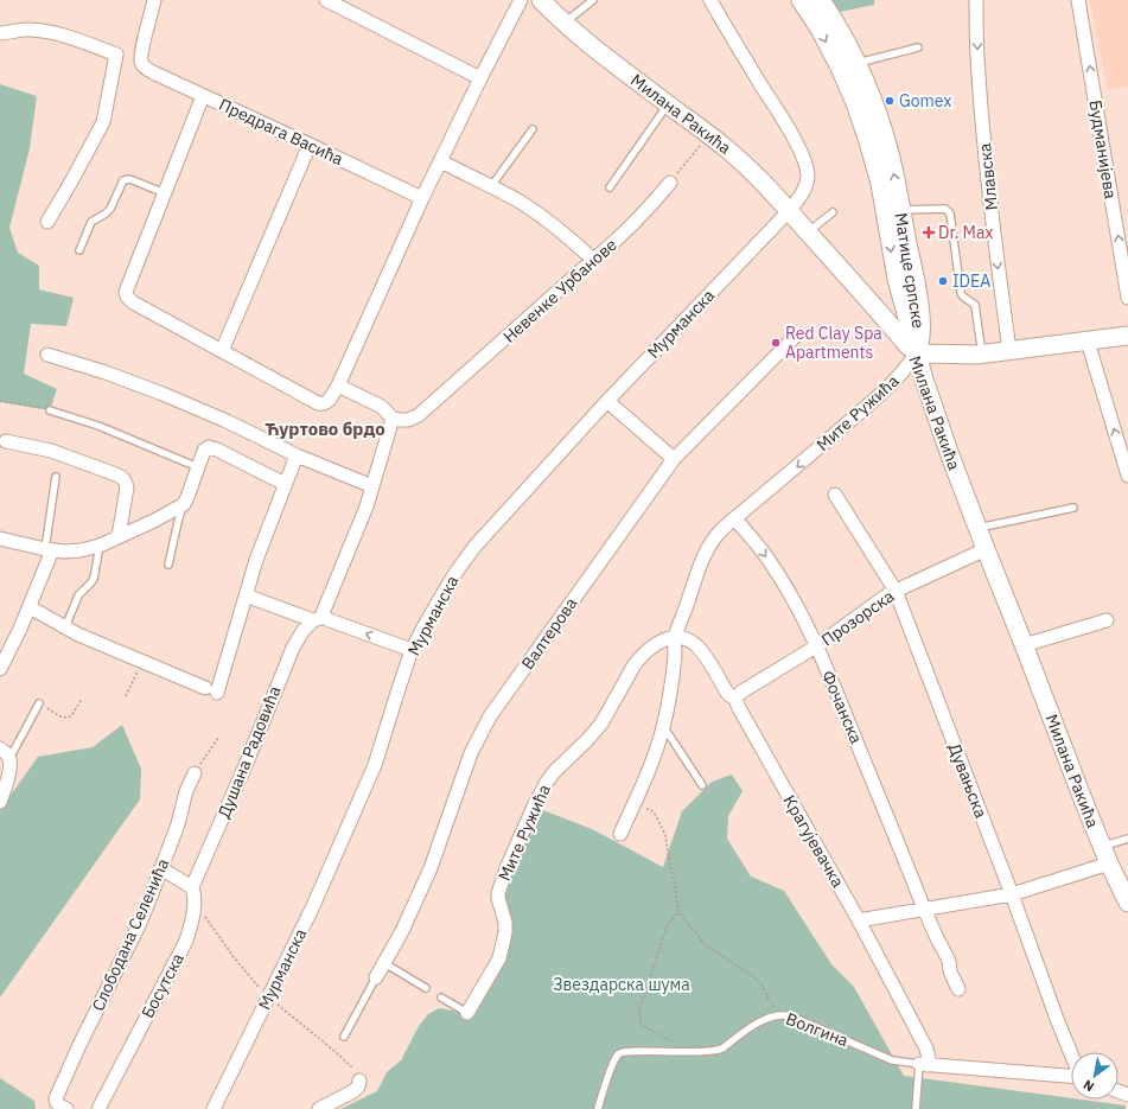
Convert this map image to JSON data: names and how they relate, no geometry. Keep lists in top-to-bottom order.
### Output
{
  "streets": {
    "main road": ["Милана Ракића", "Матице српске"],
    "street": [
      "Предрага Васића",
      "Будманијева",
      "Млавска",
      "Невенке Урбанове",
      "Мурманска",
      "Мите Ружића",
      "Прозорска",
      "Валтерова",
      "Фочанска",
      "Душана Радовића",
      "Дувањска",
      "Крагујевачка",
      "Слободана Селенића",
      "Босутска",
      "Волгина"
    ]
  },
  "crossings": [
    ["Милана Ракића", "Матице српске"],
    ["Милана Ракића", "Мурманска"],
    ["Милана Ракића", "Мите Ружића"],
    ["Милана Ракића", "Прозорска"],
    ["Матице српске", "Мите Ружића"],
    ["Невенке Урбанове", "Душана Радовића"],
    ["Мите Ружића", "Фочанска"],
    ["Мите Ружића", "Крагујевачка"],
    ["Прозорска", "Фочанска"],
    ["Прозорска", "Дувањска"],
    ["Прозорска", "Крагујевачка"],
    ["Душана Радовића", "Босутска"],
    ["Крагујевачка", "Волгина"]
  ],
  "one_way": ["Будманијева", "Млавска"],
  "districts": ["Ћуртово брдо"],
  "parks": ["Звездарска шума"],
  "places": {
    "other": ["Gomex", "IDEA", "Red Clay Spa Apartments"],
    "health": ["Dr. Max"]
  },
  "north": "bottom left"
}
